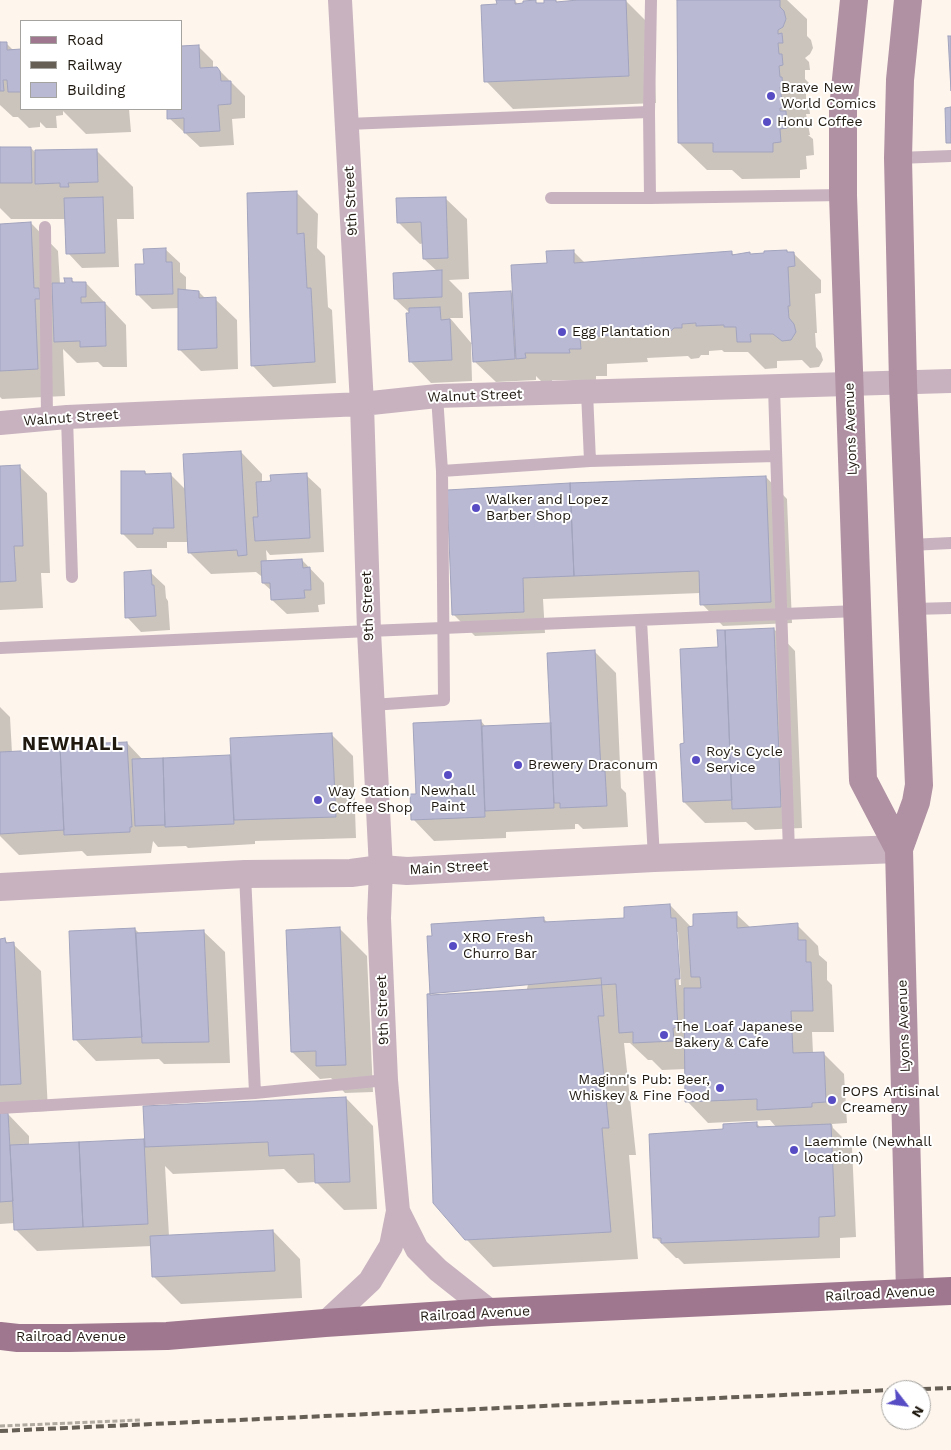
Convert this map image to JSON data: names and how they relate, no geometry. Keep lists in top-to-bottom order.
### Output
{
  "streets": {
    "main road": ["Lyons Avenue", "Railroad Avenue"],
    "street": ["9th Street", "Walnut Street", "Main Street"]
  },
  "crossings": [
    ["9th Street", "Walnut Street"],
    ["9th Street", "Main Street"],
    ["9th Street", "Railroad Avenue"],
    ["Walnut Street", "Lyons Avenue"],
    ["Lyons Avenue", "Main Street"],
    ["Lyons Avenue", "Railroad Avenue"]
  ],
  "districts": ["NEWHALL"],
  "places": [
    "Brave New World Comics",
    "Honu Coffee",
    "Egg Plantation",
    "Walker and Lopez Barber Shop",
    "Roy's Cycle Service",
    "Brewery Draconum",
    "Newhall Paint",
    "Way Station Coffee Shop",
    "XRO Fresh Churro Bar",
    "The Loaf Japanese Bakery & Cafe",
    "Maginn's Pub: Beer, Whiskey & Fine Food",
    "POPS Artisinal Creamery",
    "Laemmle (Newhall location)"
  ],
  "legend": ["Road", "Railway", "Building"],
  "north": "bottom right"
}
